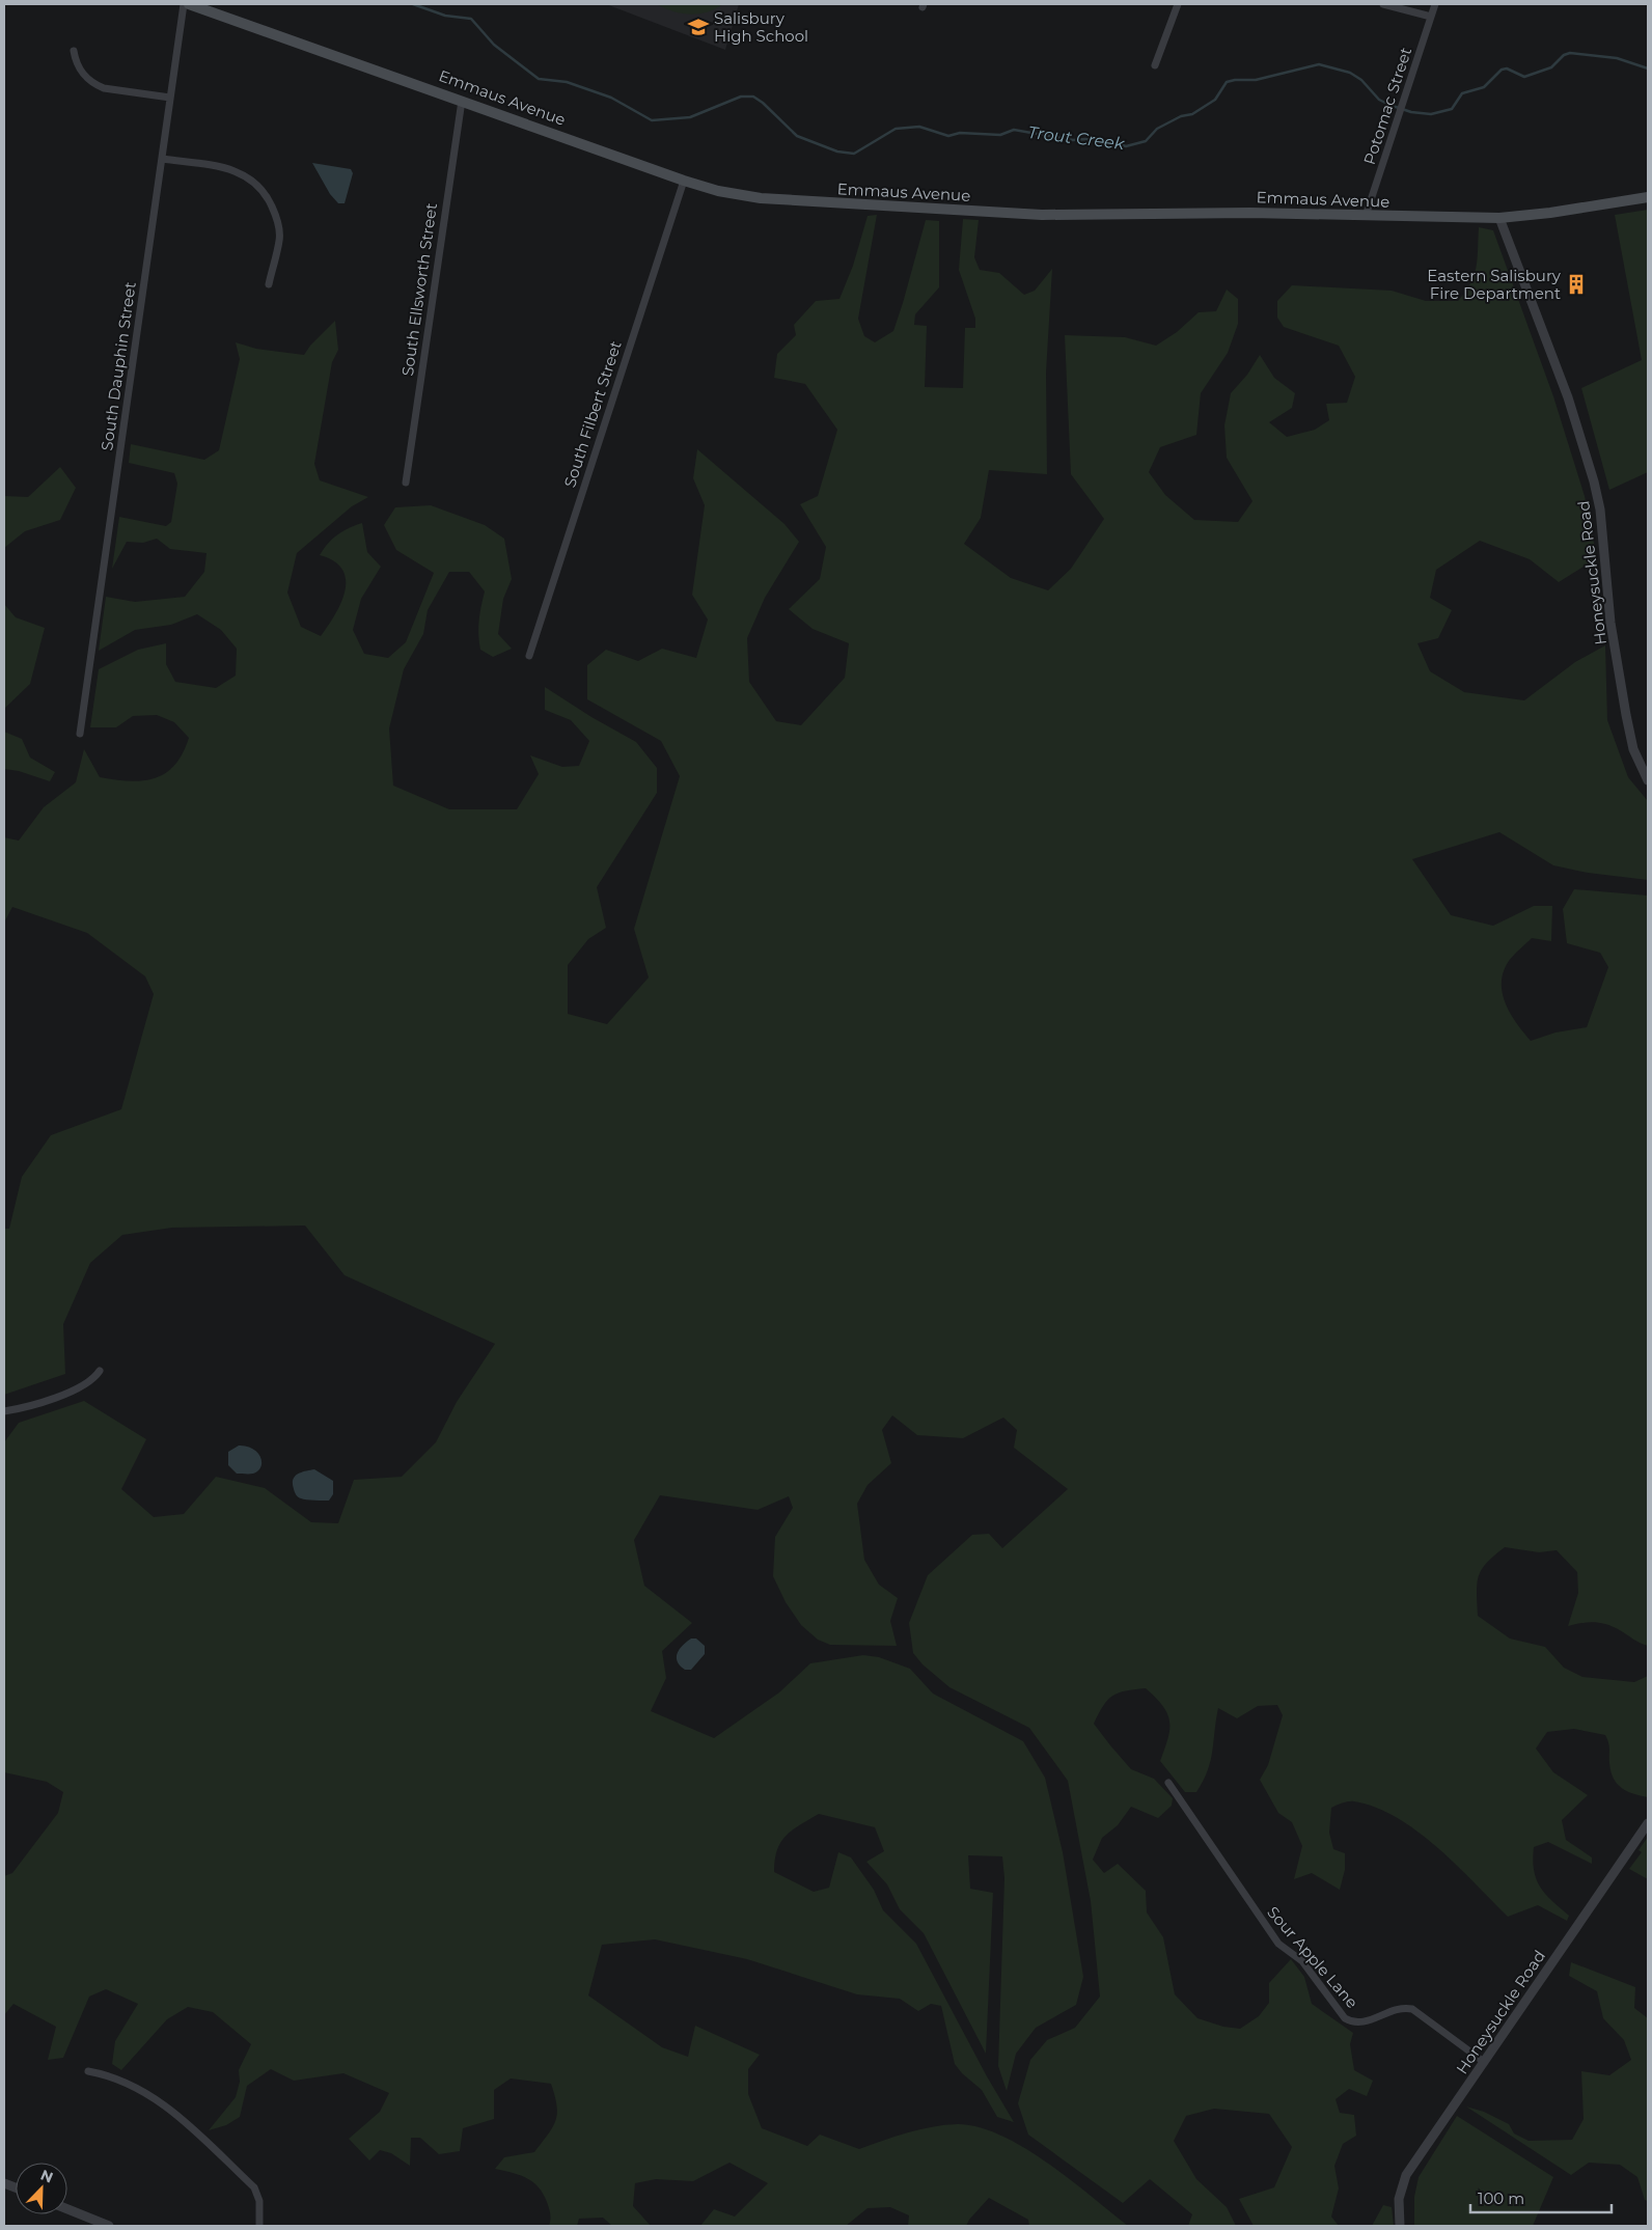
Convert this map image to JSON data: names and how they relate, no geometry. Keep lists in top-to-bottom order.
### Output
{
  "streets": {
    "main road": ["Emmaus Avenue"],
    "street": [
      "Potomac Street",
      "South Ellsworth Street",
      "South Dauphin Street",
      "South Filbert Street",
      "Honeysuckle Road",
      "Sour Apple Lane"
    ]
  },
  "crossings": [
    ["Emmaus Avenue", "Potomac Street"],
    ["Emmaus Avenue", "South Ellsworth Street"],
    ["Emmaus Avenue", "South Filbert Street"],
    ["Emmaus Avenue", "Honeysuckle Road"],
    ["Honeysuckle Road", "Sour Apple Lane"]
  ],
  "water": ["Trout Creek"],
  "places": {
    "school or university": ["Salisbury High School"],
    "building": ["Eastern Salisbury Fire Department"]
  },
  "scale_bar": "100 m",
  "north": "top right"
}
